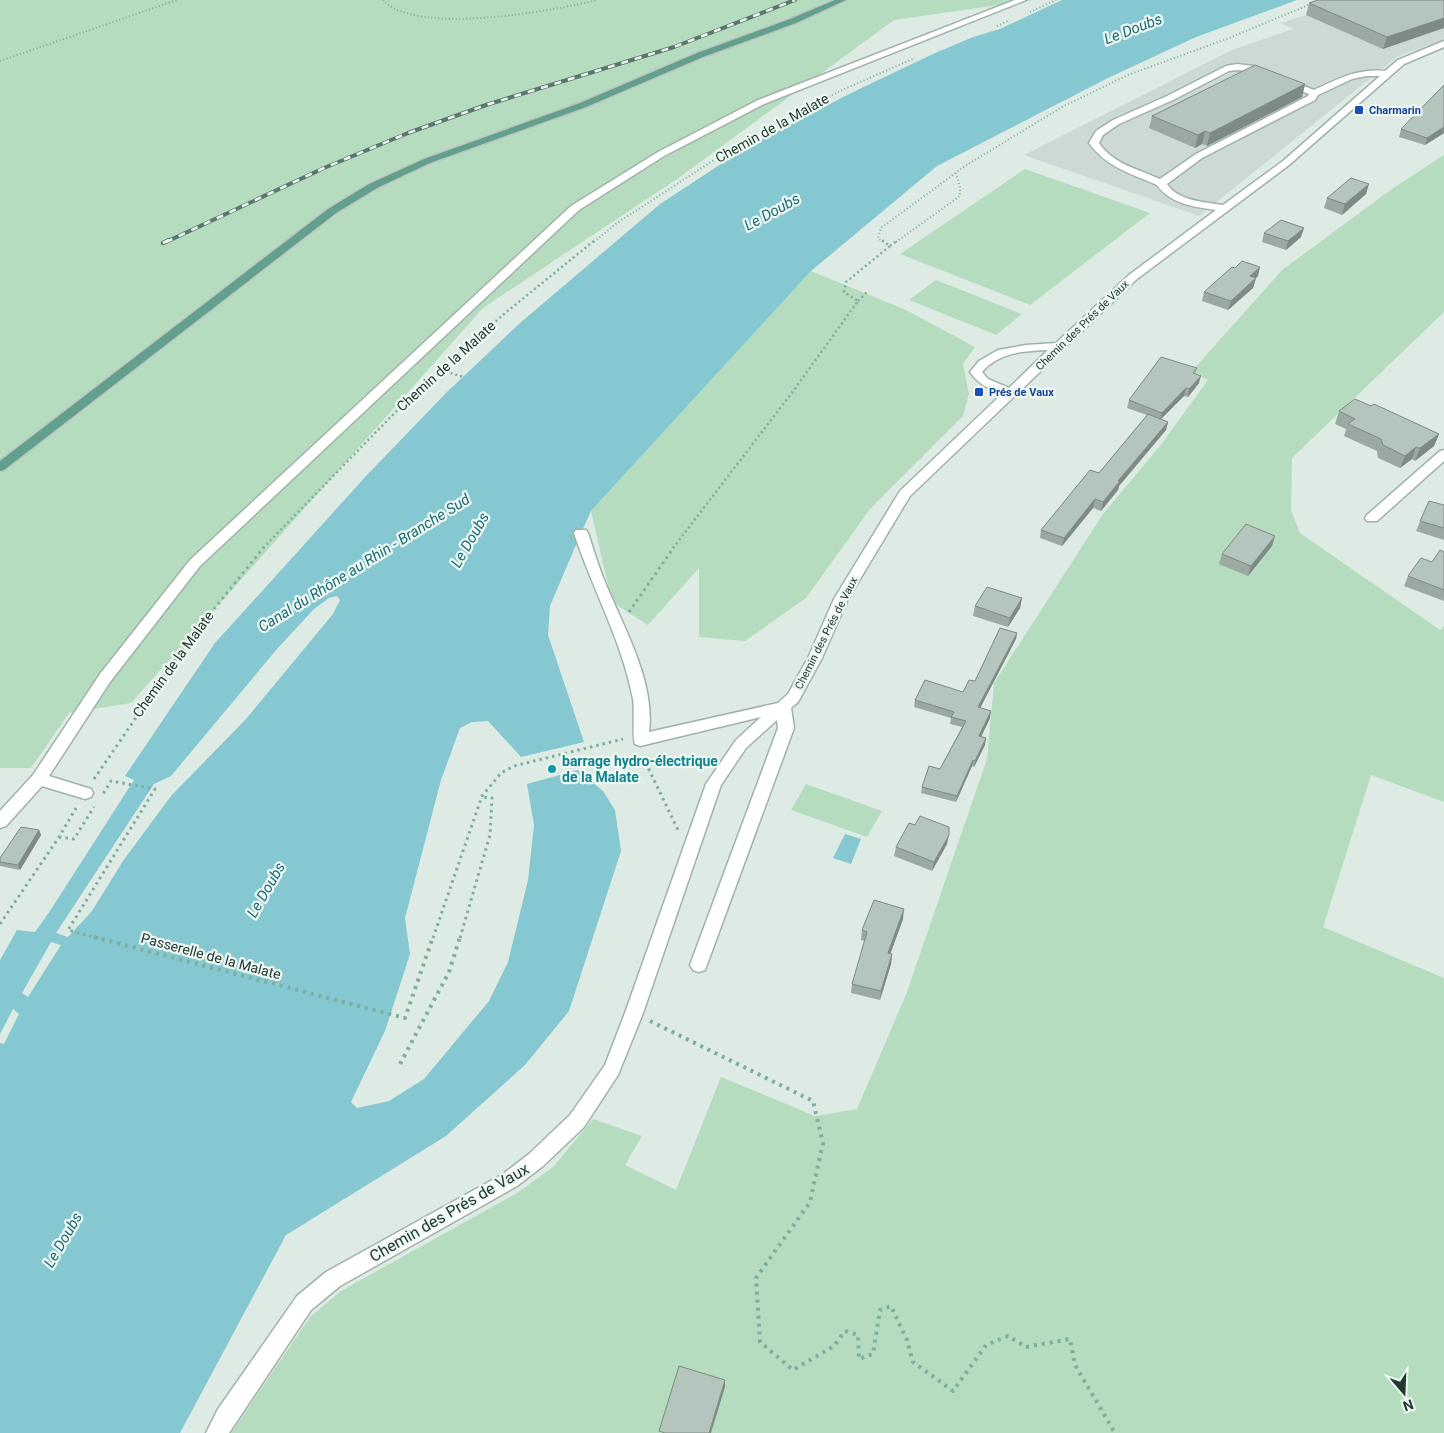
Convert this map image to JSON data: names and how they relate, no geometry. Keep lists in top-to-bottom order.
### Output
{
  "streets": {
    "street": ["Chemin de la Malate", "Chemin des Prés de Vaux"],
    "path": ["Passerelle de la Malate"]
  },
  "crossings": [
    ["Chemin de la Malate", "Passerelle de la Malate"]
  ],
  "water": ["Le Doubs", "Canal du Rhône au Rhin - Branche Sud"],
  "places": {
    "transit": ["Charmarin", "Prés de Vaux"],
    "other": ["barrage hydro-électrique de la Malate"]
  },
  "north": "bottom"
}
